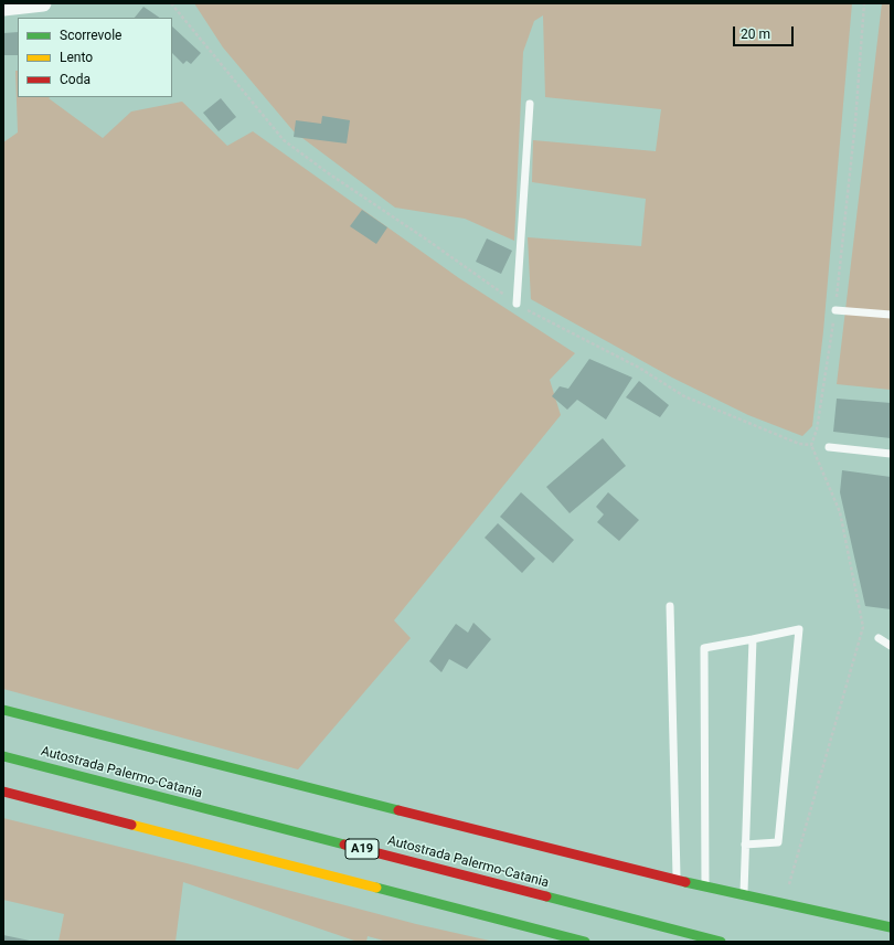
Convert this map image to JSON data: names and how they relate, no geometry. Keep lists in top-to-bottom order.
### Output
{
  "streets": {
    "main road": ["Autostrada Palermo-Catania", "A19"]
  },
  "legend": ["Scorrevole", "Lento", "Coda"],
  "scale_bar": "20 m"
}
